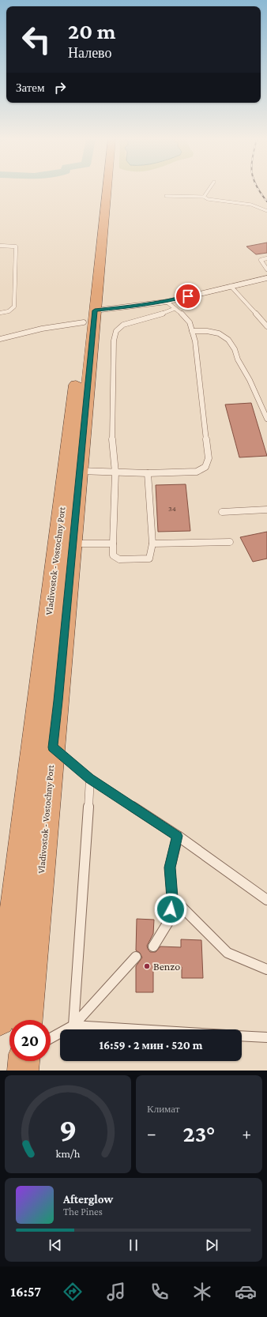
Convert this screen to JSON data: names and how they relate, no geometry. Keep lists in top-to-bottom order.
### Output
{
  "streets": {
    "highway": ["Vladivostok - Vostochny Port"]
  },
  "places": ["Benzo"],
  "house_numbers": ["34"],
  "page": {
    "turn": ["20 m", "Налево"],
    "then": "Затем",
    "limit": "20",
    "trip": "16:59 · 2 мин · 520 m",
    "tile": "Климат",
    "heat": ["−", "23°", "+"],
    "song": ["Afterglow", "The Pines"],
    "tabs": "16:57",
    "gauge": ["9", "km/h"]
  }
}
